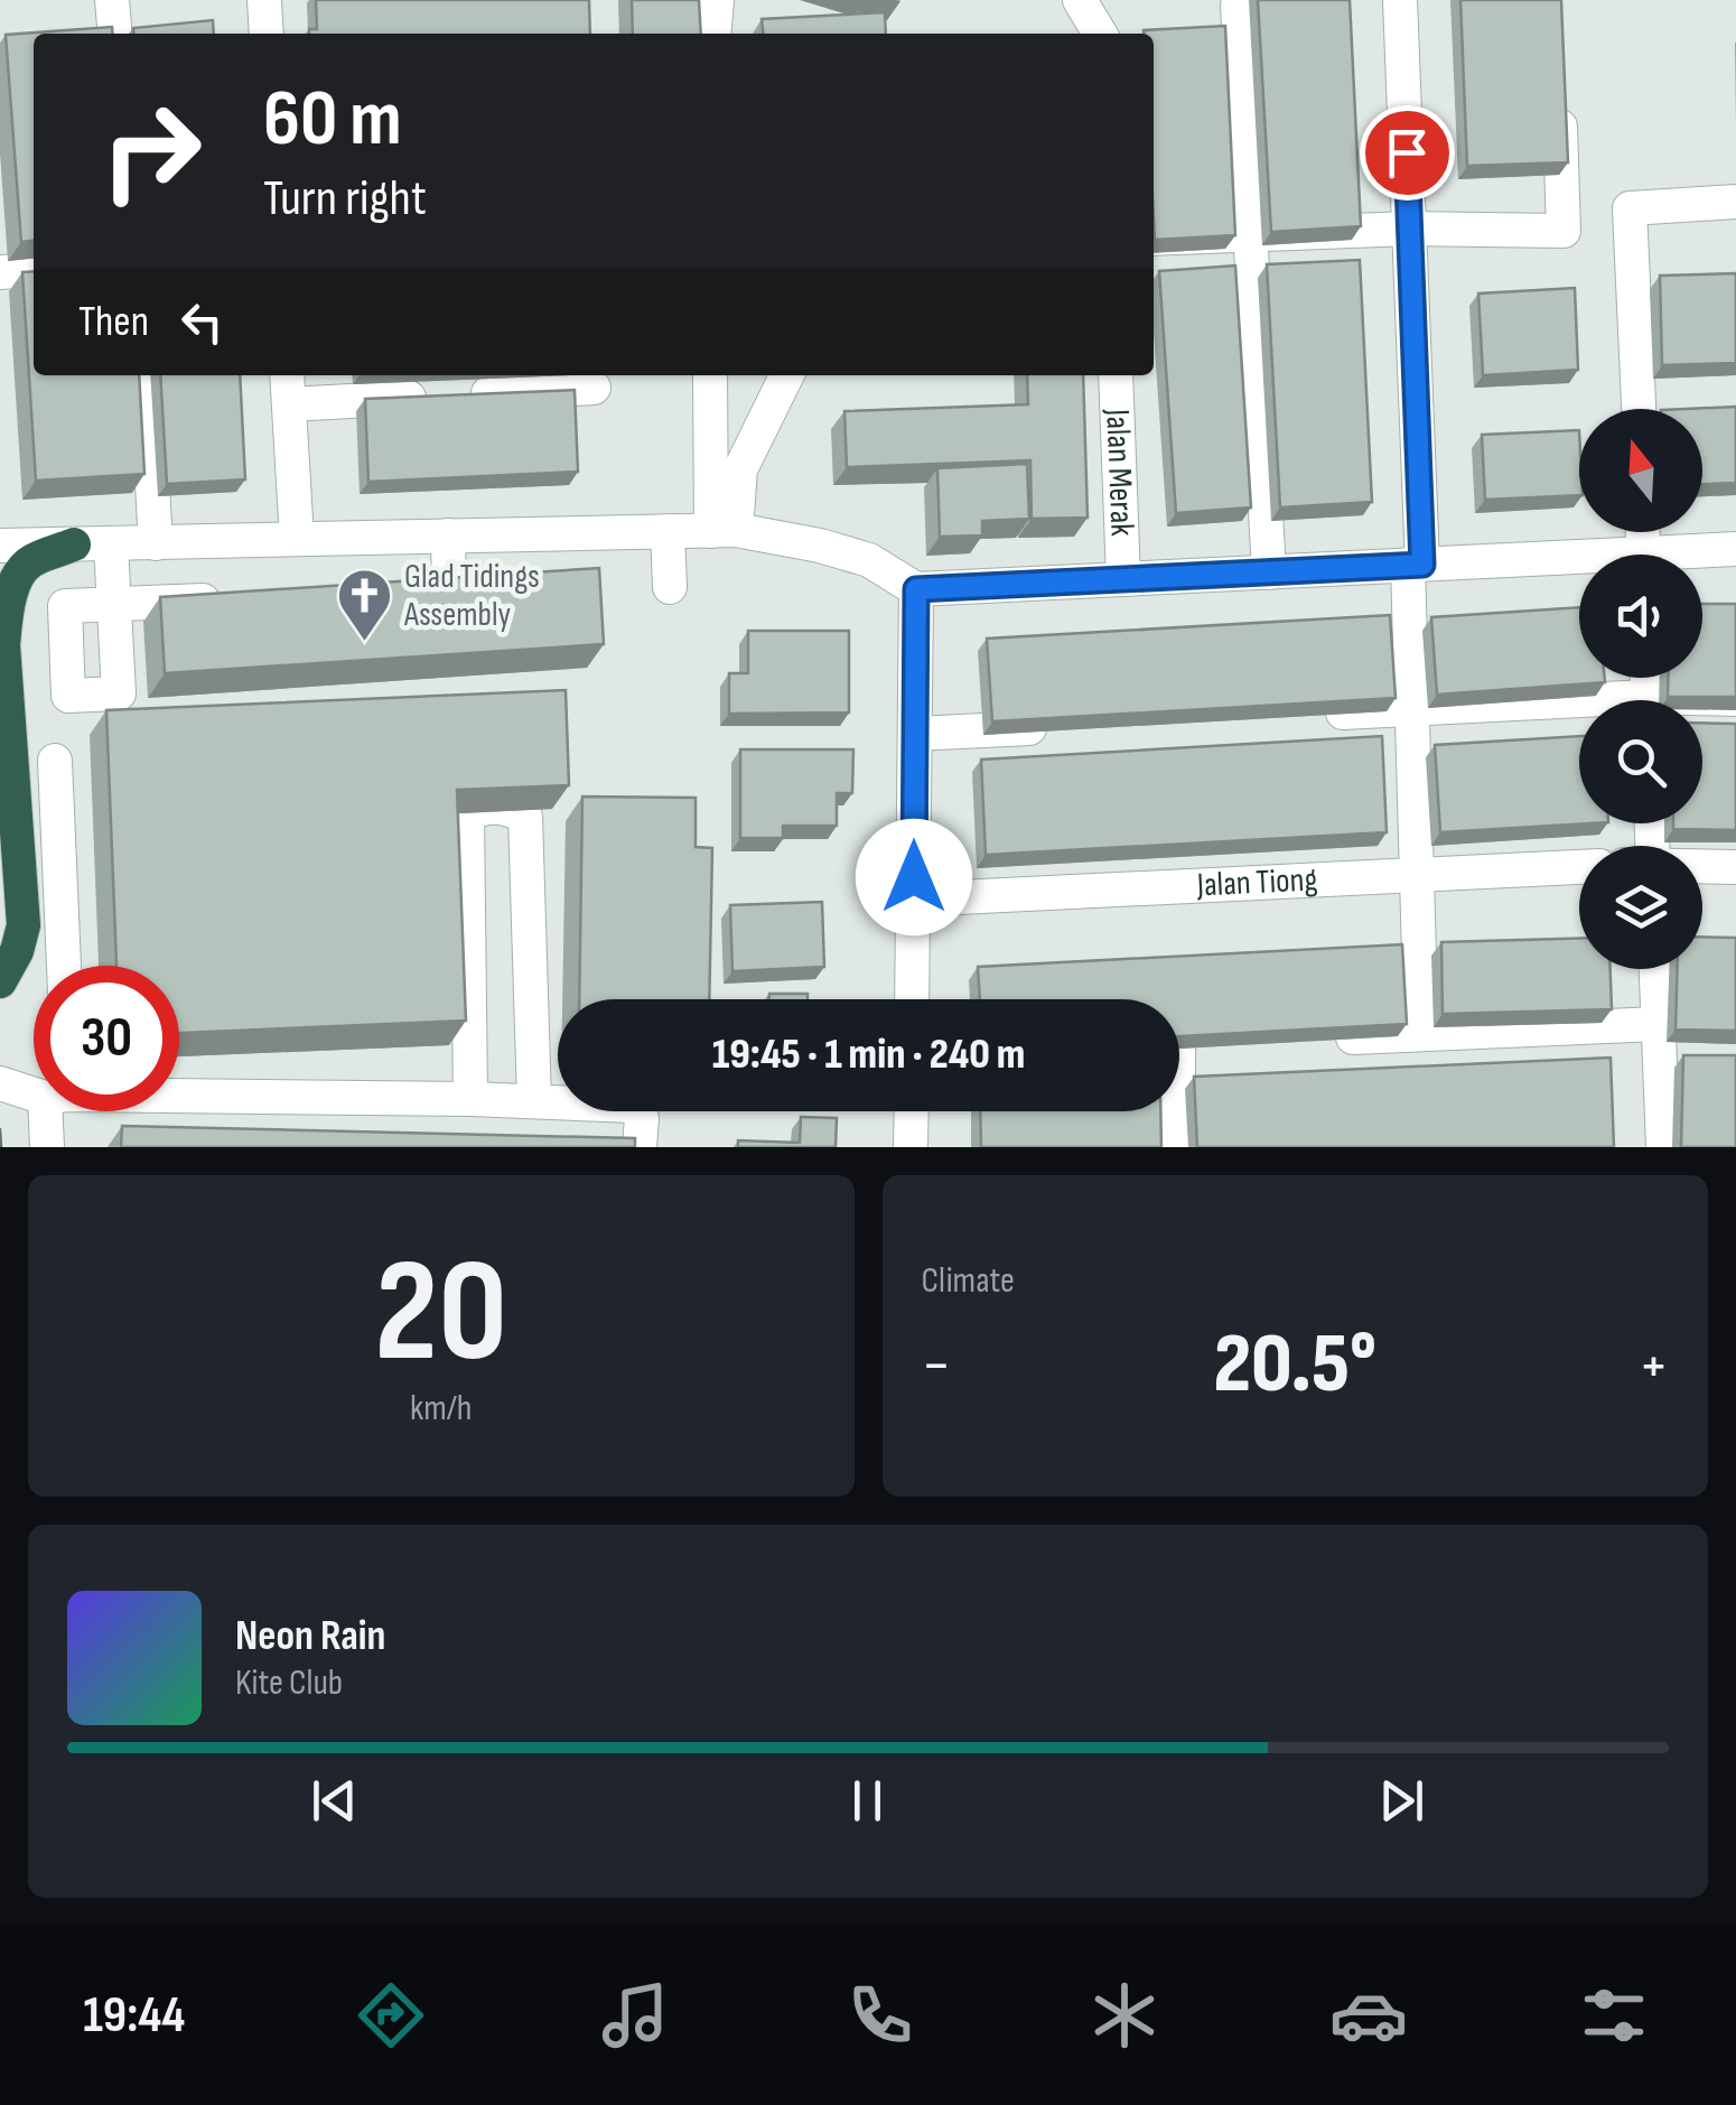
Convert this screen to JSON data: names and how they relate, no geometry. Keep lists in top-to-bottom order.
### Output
{
  "streets": {
    "street": ["Jalan Merak", "Jalan Tiong"]
  },
  "places": {
    "church": ["Glad Tidings Assembly"]
  },
  "north": "top",
  "page": {
    "turn": ["60 m", "Turn right"],
    "then": "Then",
    "limit": "30",
    "trip": "19:45 · 1 min · 240 m",
    "tile": [
      ["20", "km/h"],
      "Climate"
    ],
    "heat": ["−", "20.5°", "+"],
    "song": ["Neon Rain", "Kite Club"],
    "tabs": "19:44"
  }
}
